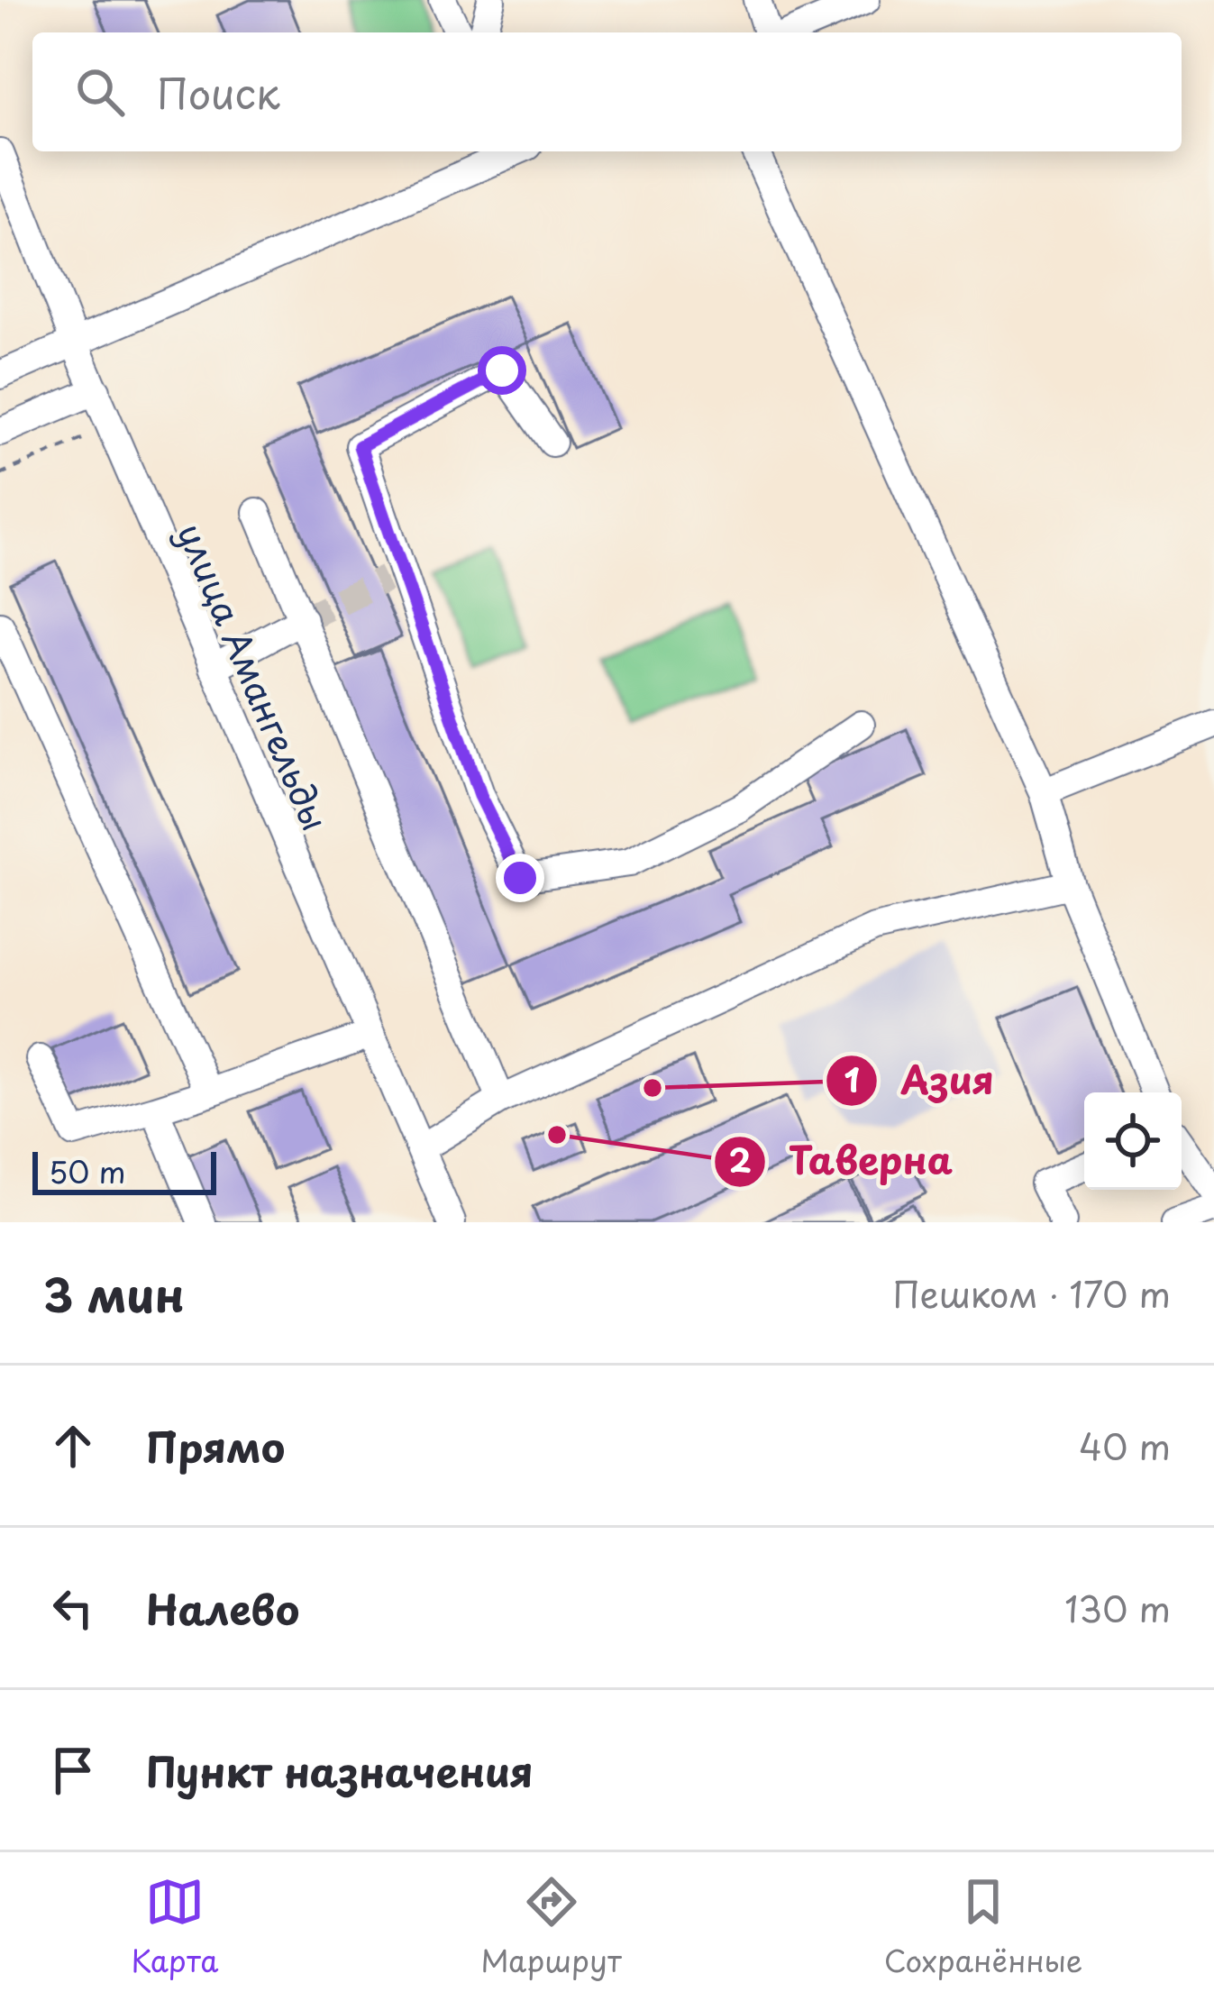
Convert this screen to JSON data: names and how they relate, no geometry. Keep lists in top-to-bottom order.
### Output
{
  "streets": {
    "street": ["улица Амангельды"]
  },
  "places": ["Азия", "Таверна"],
  "scale_bar": "50 m",
  "page": {
    "search": "Поиск",
    "scale": "50 m",
    "heading": ["3 мин", "Пешком · 170 m"],
    "list": [
      ["Прямо", "40 m"],
      ["Налево", "130 m"],
      "Пункт назначения"
    ],
    "nav": ["Карта", "Маршрут", "Сохранённые"]
  }
}
